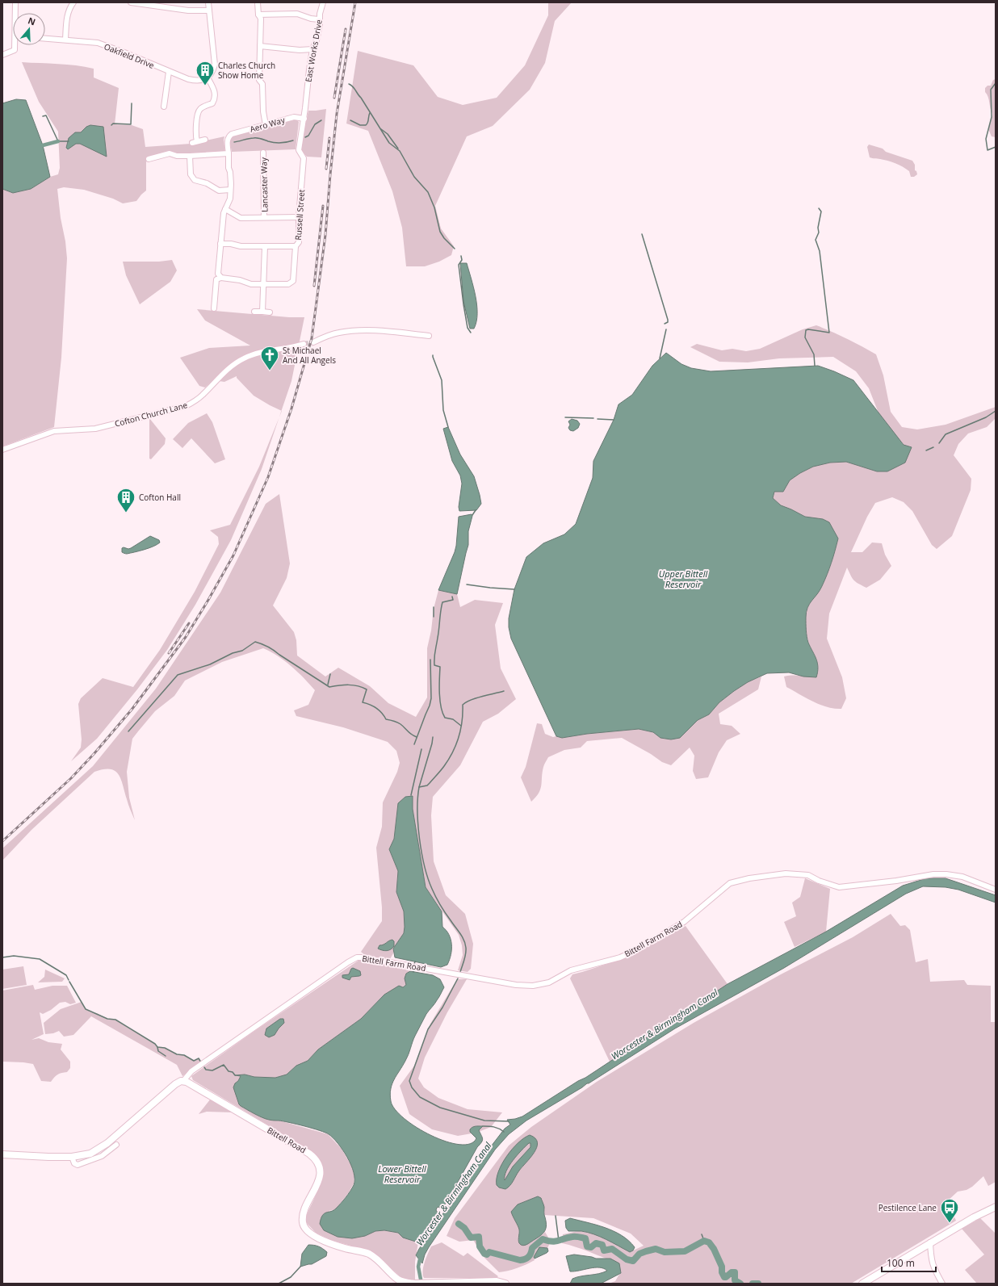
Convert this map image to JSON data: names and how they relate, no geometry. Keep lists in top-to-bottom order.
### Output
{
  "streets": {
    "main road": ["Bittell Road"],
    "street": [
      "East Works Drive",
      "Oakfield Drive",
      "Aero Way",
      "Lancaster Way",
      "Russell Street",
      "Cofton Church Lane",
      "Bittell Farm Road"
    ]
  },
  "crossings": [
    ["East Works Drive", "Aero Way"],
    ["East Works Drive", "Russell Street"],
    ["Aero Way", "Russell Street"],
    ["Bittell Farm Road", "Bittell Road"]
  ],
  "water": ["Upper Bittell Reservoir", "Worcester & Birmingham Canal", "Lower Bittell Reservoir"],
  "places": {
    "building": ["Charles Church Show Home", "Cofton Hall"],
    "church": ["St Michael And All Angels"],
    "bus stop": ["Pestilence Lane"]
  },
  "scale_bar": "100 m",
  "north": "top"
}
